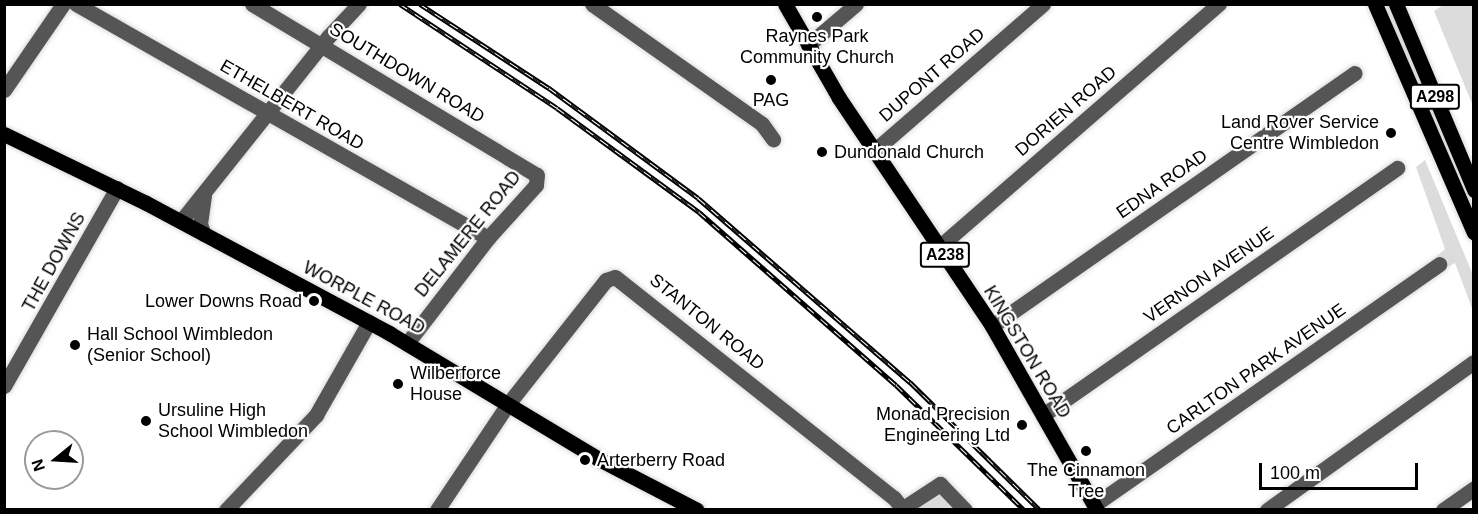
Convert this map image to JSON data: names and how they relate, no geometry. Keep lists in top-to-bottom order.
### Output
{
  "streets": {
    "main road": [
      "A298",
      "A238",
      "WORPLE ROAD",
      "KINGSTON ROAD"
    ],
    "street": [
      "SOUTHDOWN ROAD",
      "DUPONT ROAD",
      "ETHELBERT ROAD",
      "DORIEN ROAD",
      "EDNA ROAD",
      "DELAMERE ROAD",
      "THE DOWNS",
      "VERNON AVENUE",
      "STANTON ROAD",
      "CARLTON PARK AVENUE"
    ]
  },
  "crossings": [
    ["SOUTHDOWN ROAD", "DELAMERE ROAD"],
    ["DUPONT ROAD", "KINGSTON ROAD"],
    ["ETHELBERT ROAD", "DELAMERE ROAD"],
    ["DORIEN ROAD", "KINGSTON ROAD"],
    ["EDNA ROAD", "KINGSTON ROAD"],
    ["DELAMERE ROAD", "WORPLE ROAD"],
    ["THE DOWNS", "WORPLE ROAD"],
    ["VERNON AVENUE", "KINGSTON ROAD"],
    ["WORPLE ROAD", "STANTON ROAD"],
    ["KINGSTON ROAD", "CARLTON PARK AVENUE"]
  ],
  "places": [
    "Raynes Park Community Church",
    "PAG",
    "Land Rover Service Centre Wimbledon",
    "Dundonald Church",
    "Lower Downs Road",
    "Hall School Wimbledon (Senior School)",
    "Wilberforce House",
    "Ursuline High School Wimbledon",
    "Monad Precision Engineering Ltd",
    "The Cinnamon Tree",
    "Arterberry Road"
  ],
  "scale_bar": "100 m",
  "north": "left"
}
